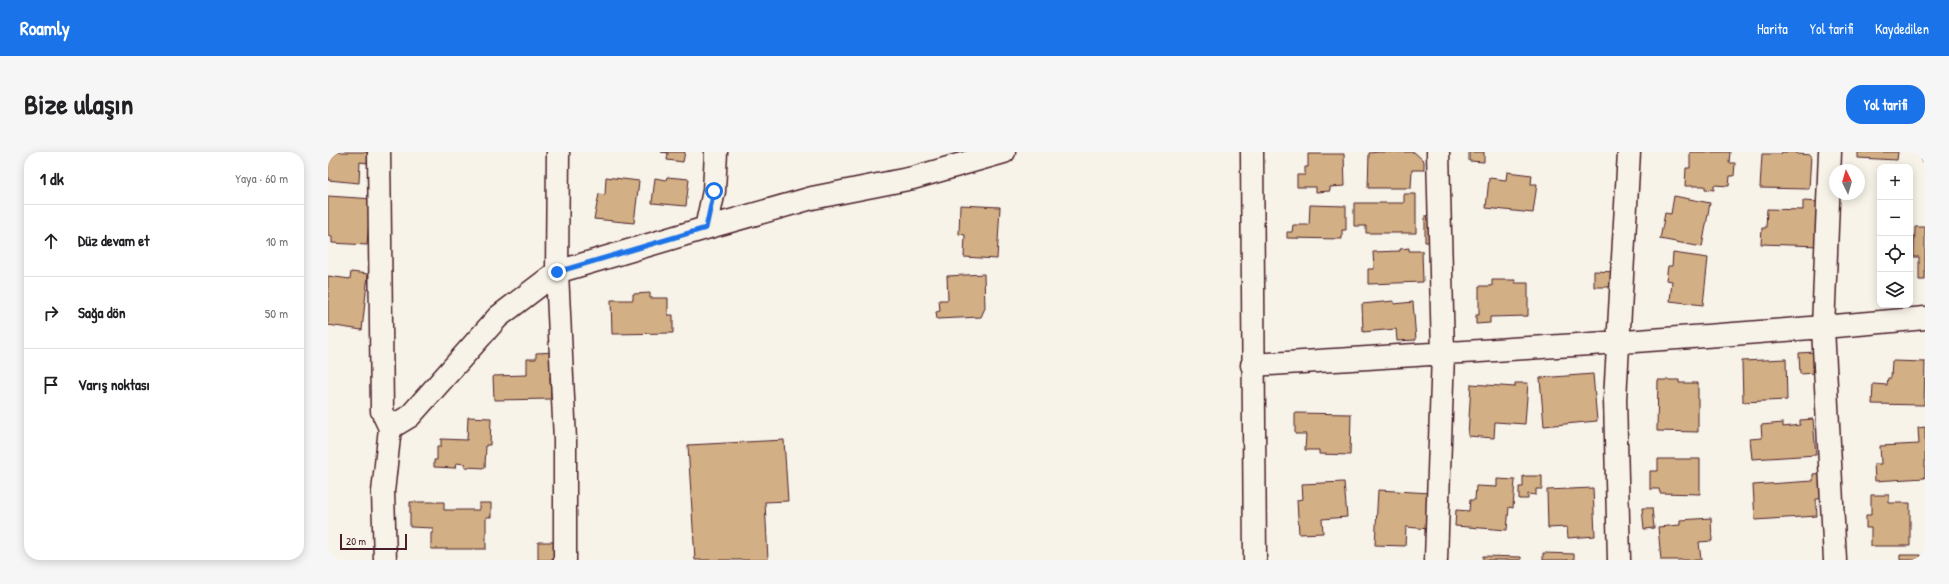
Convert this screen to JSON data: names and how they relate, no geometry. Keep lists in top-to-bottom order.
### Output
{
  "scale_bar": "20 m",
  "north": "top",
  "page": {
    "header": "Roamly",
    "nav": ["Harita", "Yol tarifi", "Kaydedilen"],
    "title": "Bize ulaşın",
    "buttons": "Yol tarifi",
    "heading": ["1 dk", "Yaya · 60 m"],
    "map_buttons": ["+", "−"],
    "list": [
      ["Düz devam et", "10 m"],
      ["Sağa dön", "50 m"],
      "Varış noktası"
    ],
    "scale": "20 m"
  }
}
